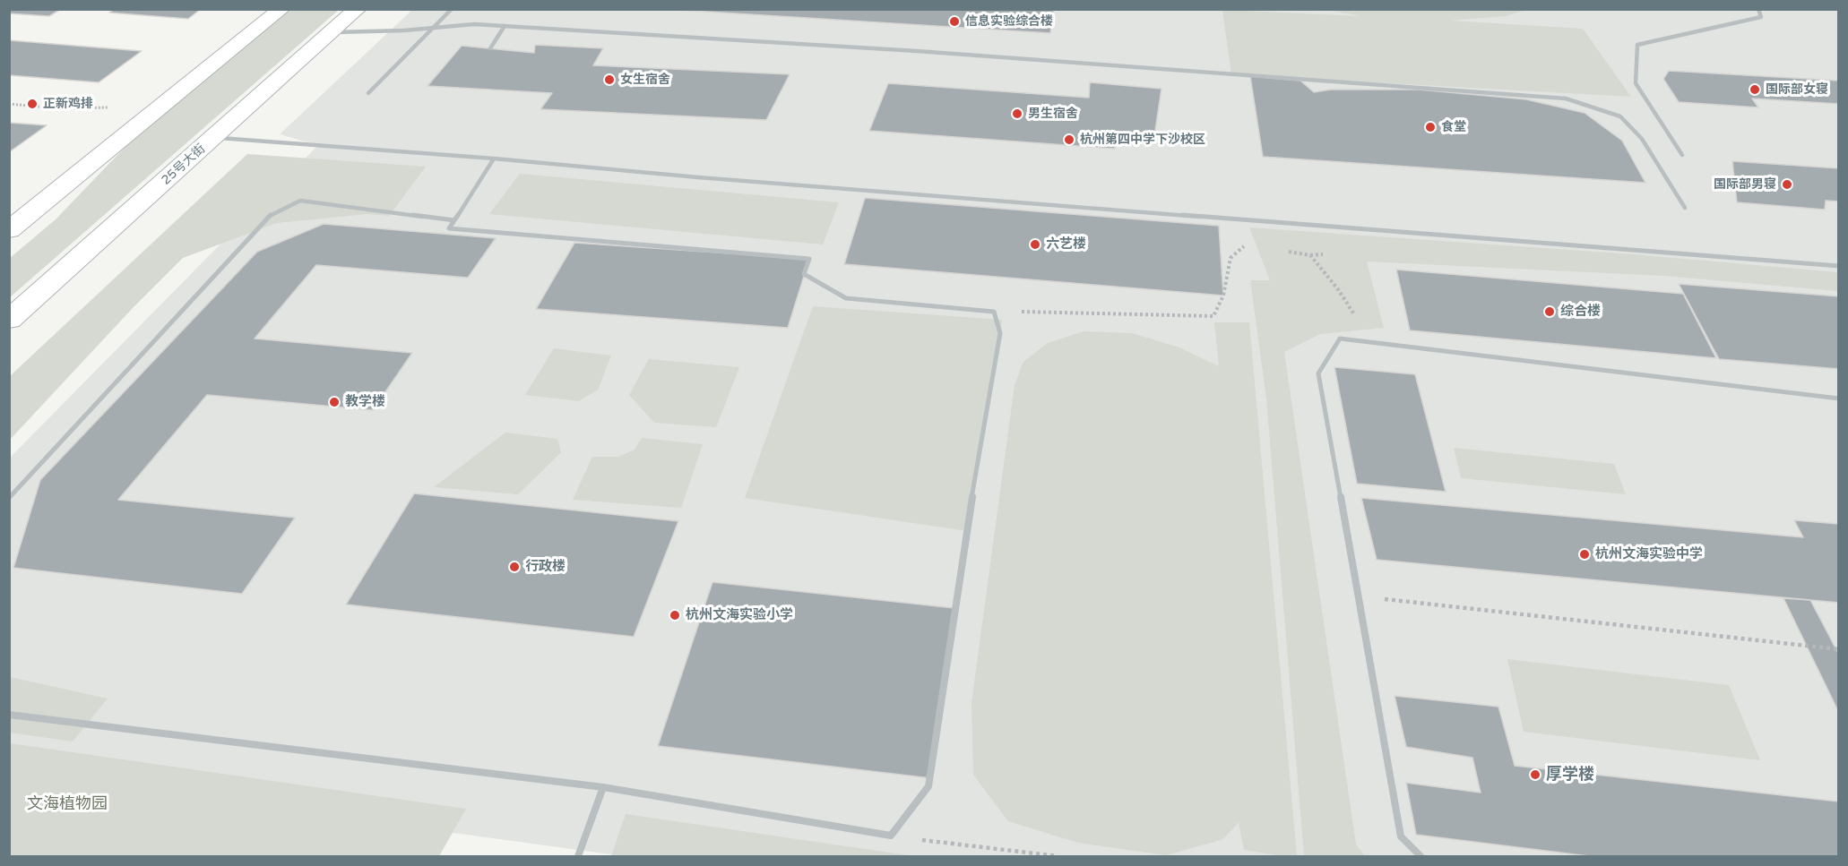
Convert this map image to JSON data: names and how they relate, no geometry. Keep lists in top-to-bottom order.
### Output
{
  "streets": {
    "main road": ["25号大街"]
  },
  "parks": ["文海植物园"],
  "places": [
    "信息实验综合楼",
    "女生宿舍",
    "国际部女寝",
    "正新鸡排",
    "男生宿舍",
    "食堂",
    "杭州第四中学下沙校区",
    "国际部男寝",
    "六艺楼",
    "综合楼",
    "教学楼",
    "杭州文海实验中学",
    "行政楼",
    "杭州文海实验小学",
    "厚学楼"
  ]
}
